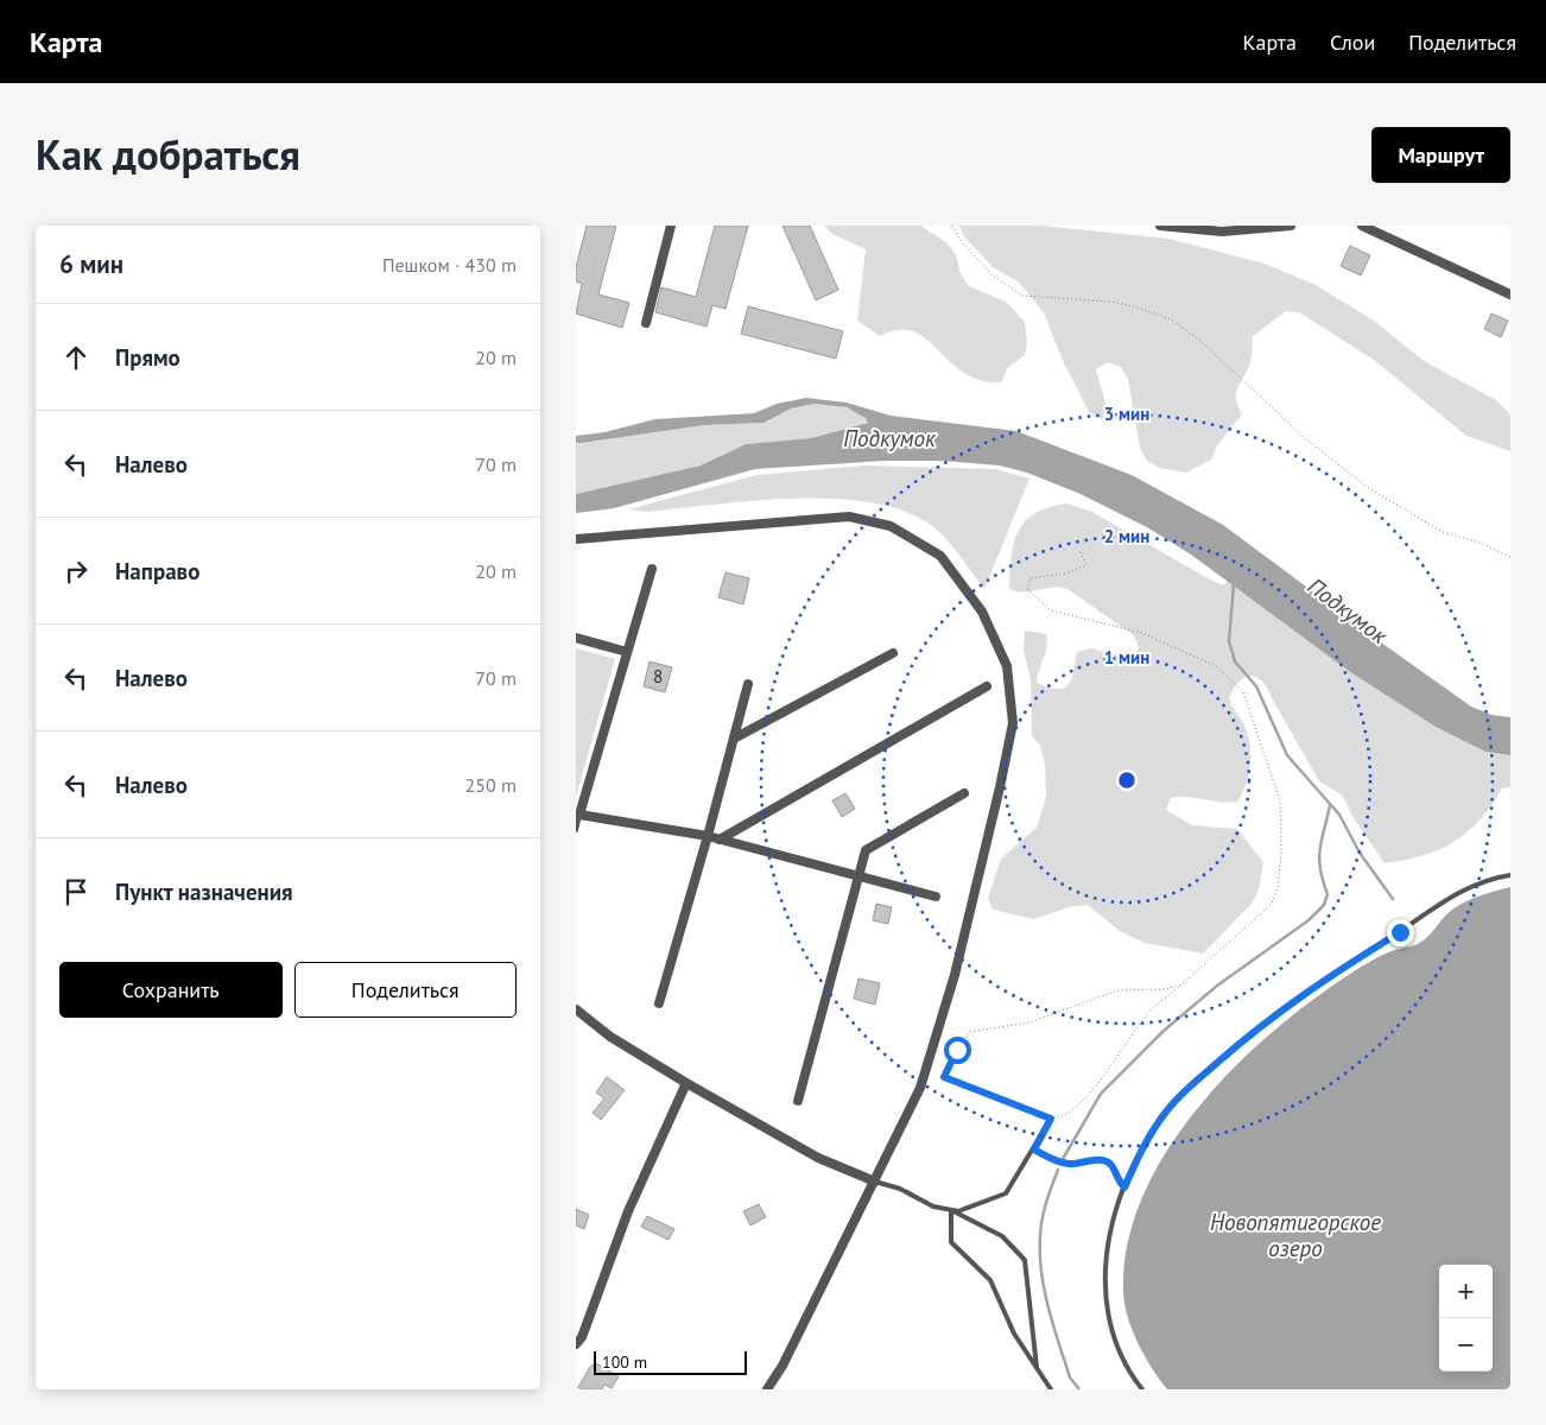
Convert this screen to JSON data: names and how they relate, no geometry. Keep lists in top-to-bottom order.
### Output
{
  "water": ["Подкумок", "Новопятигорское озеро"],
  "house_numbers": ["8"],
  "scale_bar": "100 m",
  "page": {
    "header": "Карта",
    "nav": ["Карта", "Слои", "Поделиться"],
    "title": "Как добраться",
    "buttons": [
      "Маршрут",
      ["Сохранить", "Поделиться"]
    ],
    "heading": ["6 мин", "Пешком · 430 m"],
    "list": [
      ["Прямо", "20 m"],
      ["Налево", "70 m"],
      ["Направо", "20 m"],
      ["Налево", "70 m"],
      ["Налево", "250 m"],
      "Пункт назначения"
    ],
    "map_buttons": ["+", "−"],
    "scale": "100 m"
  },
  "rings": ["3 мин", "2 мин", "1 мин"]
}
